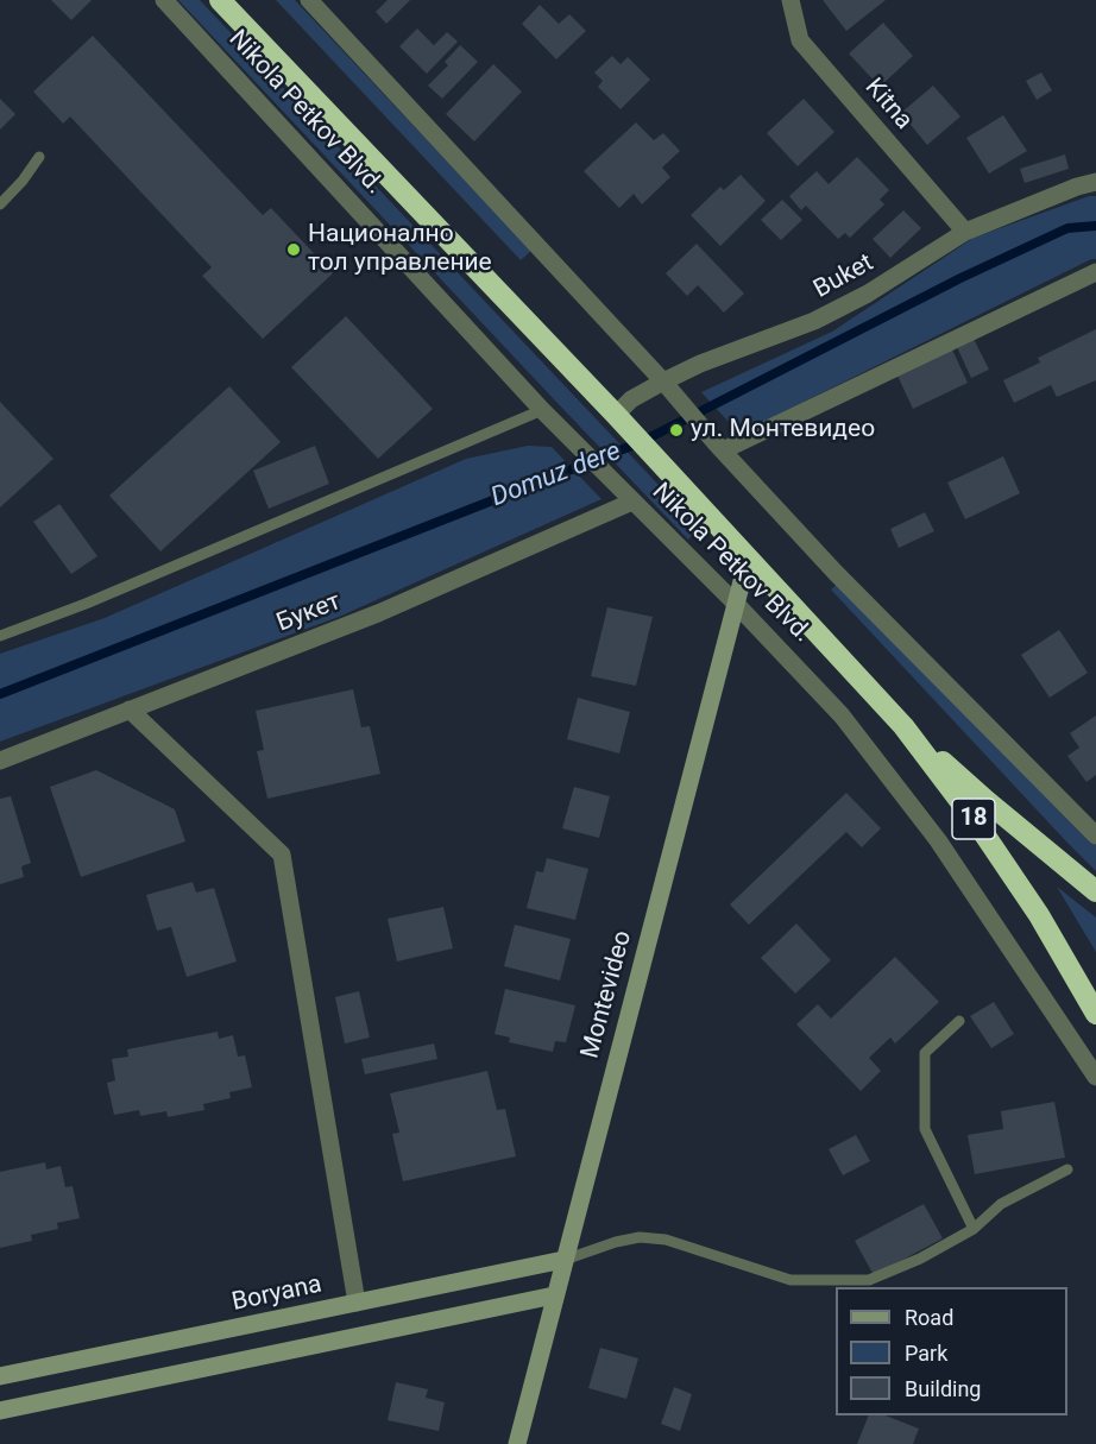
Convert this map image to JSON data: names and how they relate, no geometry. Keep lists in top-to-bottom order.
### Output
{
  "streets": {
    "highway": ["Nikola Petkov Blvd.", "18"],
    "street": [
      "Kitna",
      "Buket",
      "Букет",
      "Montevideo",
      "Boryana"
    ]
  },
  "crossings": [
    ["Kitna", "Buket"],
    ["Nikola Petkov Blvd.", "Buket"],
    ["Nikola Petkov Blvd.", "Букет"],
    ["Nikola Petkov Blvd.", "Montevideo"],
    ["Montevideo", "Boryana"]
  ],
  "water": ["Domuz dere"],
  "places": ["Национално тол управление", "ул. Монтевидео"],
  "legend": ["Road", "Park", "Building"]
}
